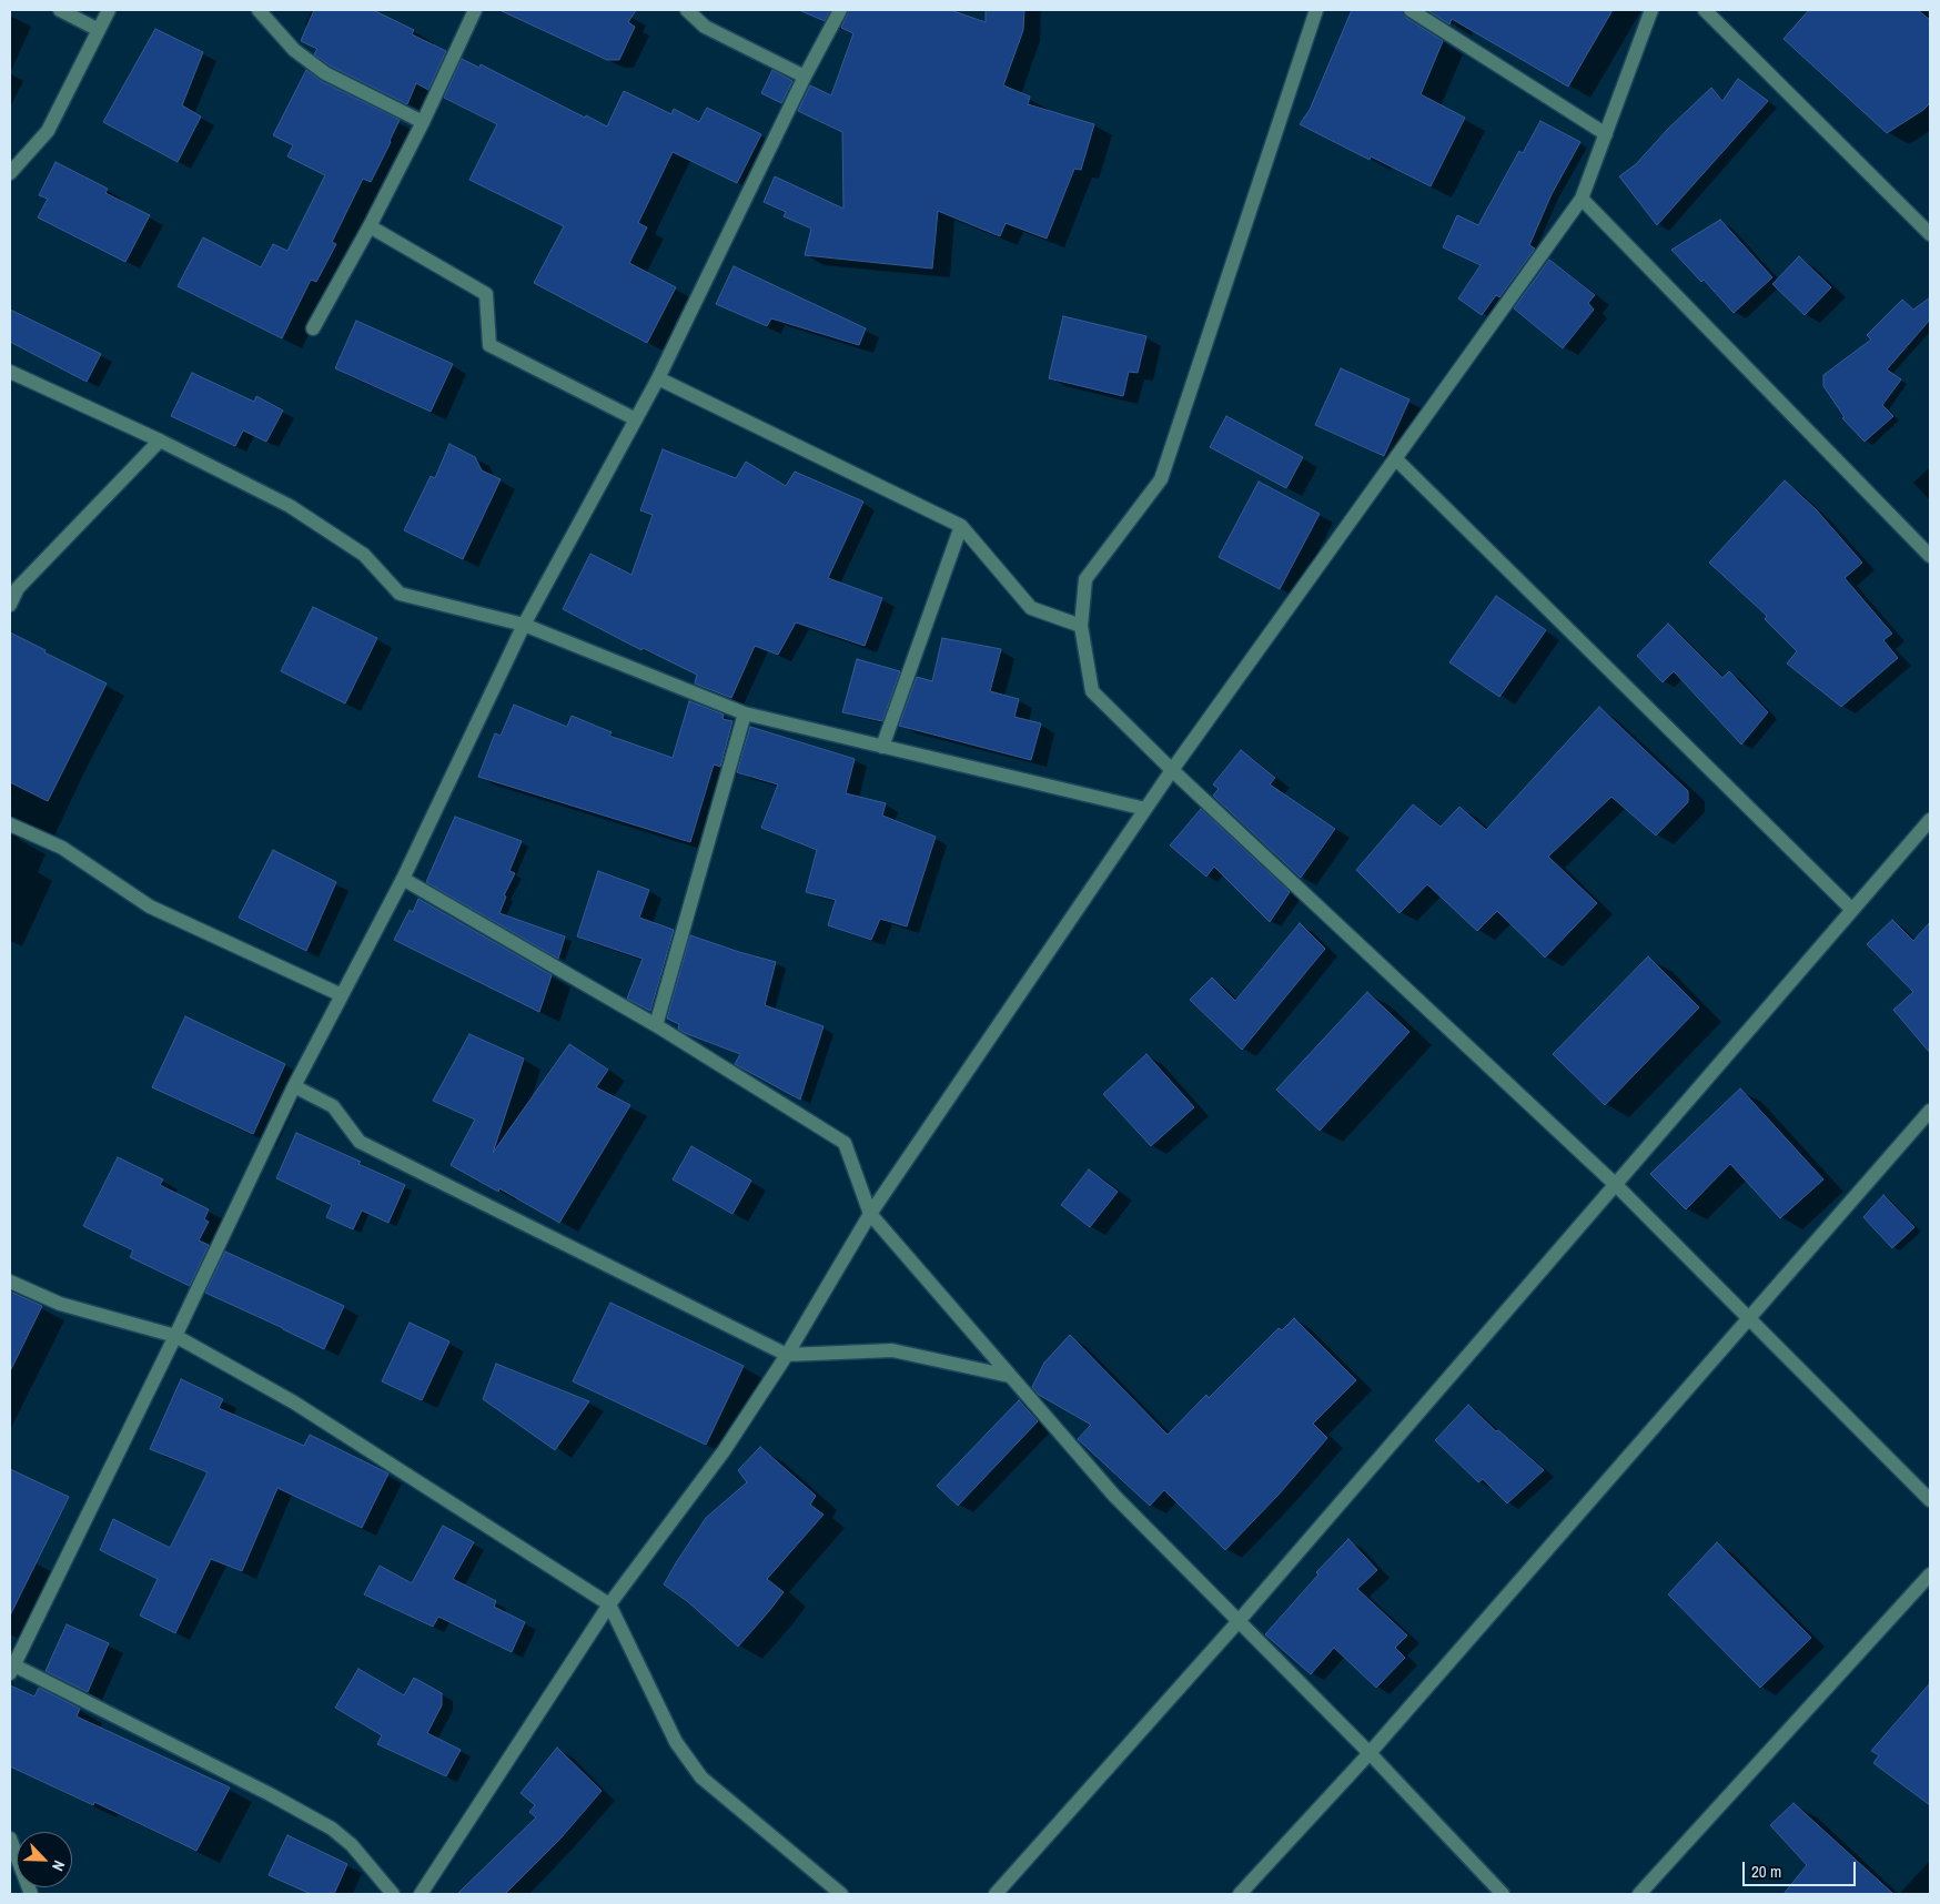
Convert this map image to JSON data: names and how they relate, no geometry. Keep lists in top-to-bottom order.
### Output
{
  "scale_bar": "20 m",
  "north": "bottom right"
}
